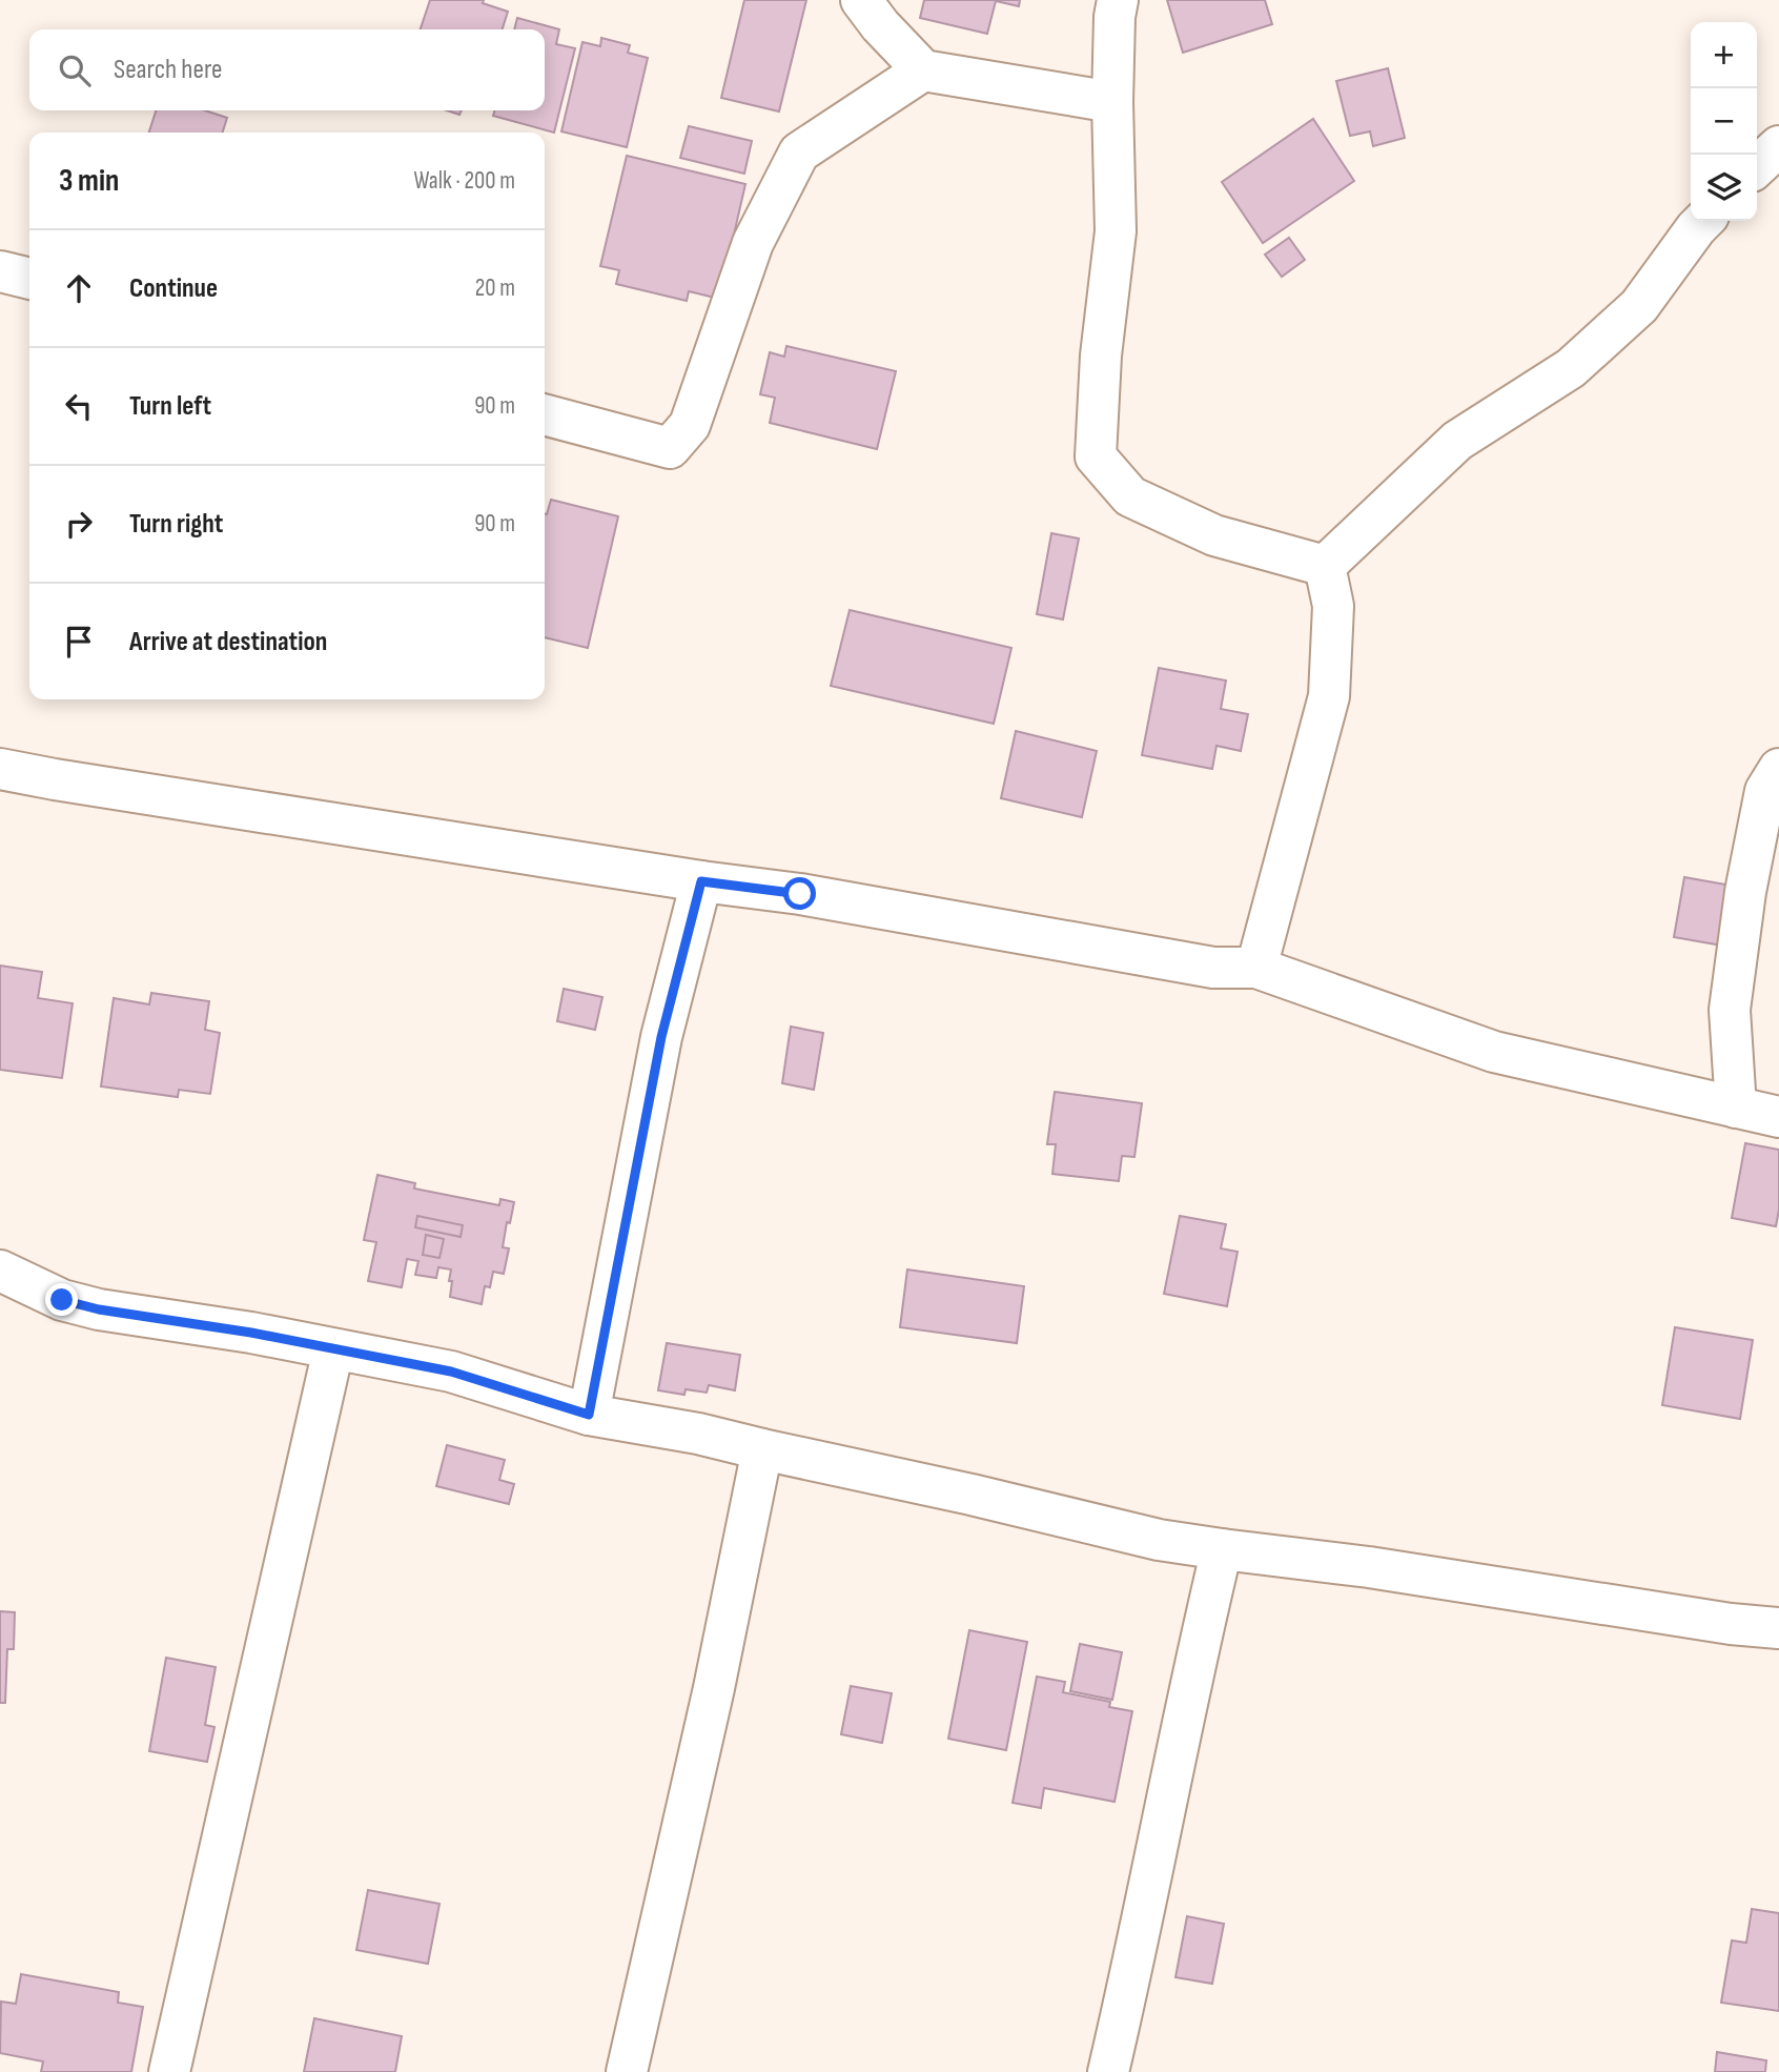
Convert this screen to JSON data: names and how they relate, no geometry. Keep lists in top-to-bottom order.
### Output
{
  "page": {
    "map_buttons": ["+", "−"],
    "search": "Search here",
    "heading": ["3 min", "Walk · 200 m"],
    "list": [
      ["Continue", "20 m"],
      ["Turn left", "90 m"],
      ["Turn right", "90 m"],
      "Arrive at destination"
    ]
  }
}
